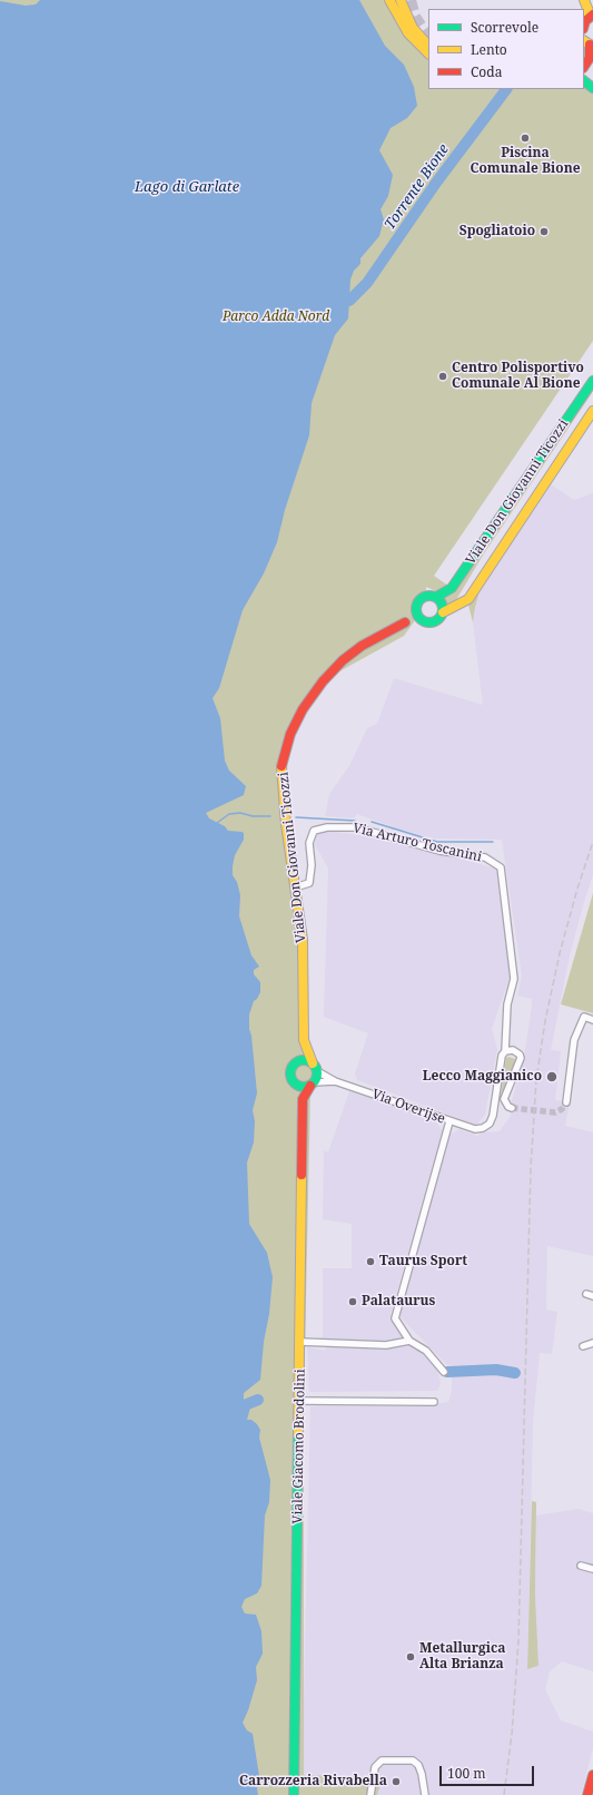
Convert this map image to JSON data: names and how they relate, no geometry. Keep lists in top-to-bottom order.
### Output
{
  "streets": {
    "main road": ["Viale Don Giovanni Ticozzi", "Viale Giacomo Brodolini"],
    "street": ["Via Arturo Toscanini", "Via Overijse"]
  },
  "crossings": [
    ["Viale Don Giovanni Ticozzi", "Via Arturo Toscanini"],
    ["Viale Don Giovanni Ticozzi", "Via Overijse"],
    ["Viale Don Giovanni Ticozzi", "Viale Giacomo Brodolini"],
    ["Via Arturo Toscanini", "Via Overijse"],
    ["Via Overijse", "Viale Giacomo Brodolini"]
  ],
  "water": ["Lago di Garlate", "Torrente Bione"],
  "parks": ["Parco Adda Nord"],
  "places": [
    "Piscina Comunale Bione",
    "Spogliatoio",
    "Centro Polisportivo Comunale Al Bione",
    "Lecco Maggianico",
    "Taurus Sport",
    "Palataurus",
    "Metallurgica Alta Brianza",
    "Carrozzeria Rivabella"
  ],
  "legend": ["Scorrevole", "Lento", "Coda"],
  "scale_bar": "100 m"
}
